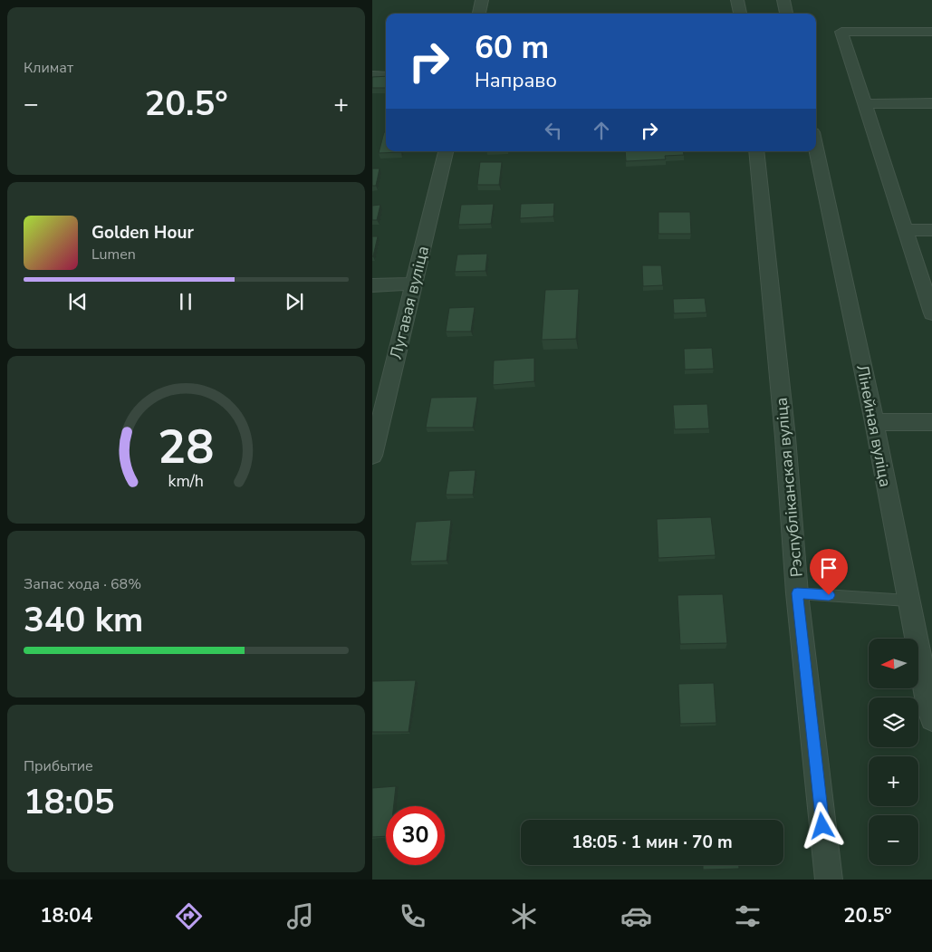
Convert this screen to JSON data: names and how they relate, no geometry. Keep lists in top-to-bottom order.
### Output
{
  "streets": {
    "street": ["Лугавая вуліца", "Лінейная вуліца", "Рэспубліканская вуліца"]
  },
  "north": "left",
  "page": {
    "tile": [
      "Климат",
      ["Запас хода · 68%", "340 km"],
      ["Прибытие", "18:05"]
    ],
    "turn": ["60 m", "Направо"],
    "heat": ["−", "20.5°", "+"],
    "song": ["Golden Hour", "Lumen"],
    "map_buttons": ["+", "−"],
    "limit": "30",
    "trip": "18:05 · 1 мин · 70 m",
    "tabs": ["18:04", "20.5°"],
    "gauge": ["28", "km/h"]
  }
}
